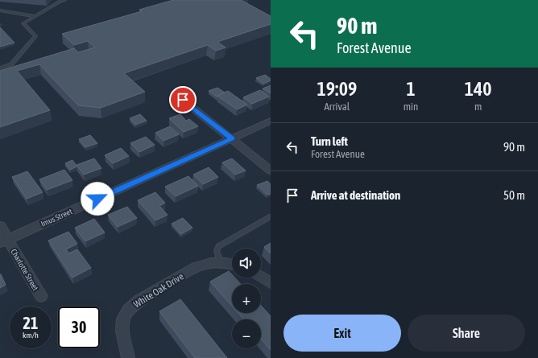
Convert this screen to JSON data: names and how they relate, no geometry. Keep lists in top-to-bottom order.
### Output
{
  "streets": {
    "street": ["Imus Street", "Charlotte Street", "White Oak Drive"]
  },
  "crossings": [
    ["Imus Street", "Charlotte Street"]
  ],
  "page": {
    "turn": ["90 m", "Forest Avenue"],
    "eta": [
      "19:09",
      "Arrival",
      "1",
      "min",
      "140",
      "m"
    ],
    "list": [
      {
        "name": "Turn left",
        "note": "Forest Avenue",
        "value": "90 m"
      },
      {
        "name": "Arrive at destination",
        "value": "50 m"
      }
    ],
    "map_buttons": ["+", "−"],
    "speed": "21 km/h",
    "limit": "30",
    "buttons": ["Exit", "Share"]
  }
}
